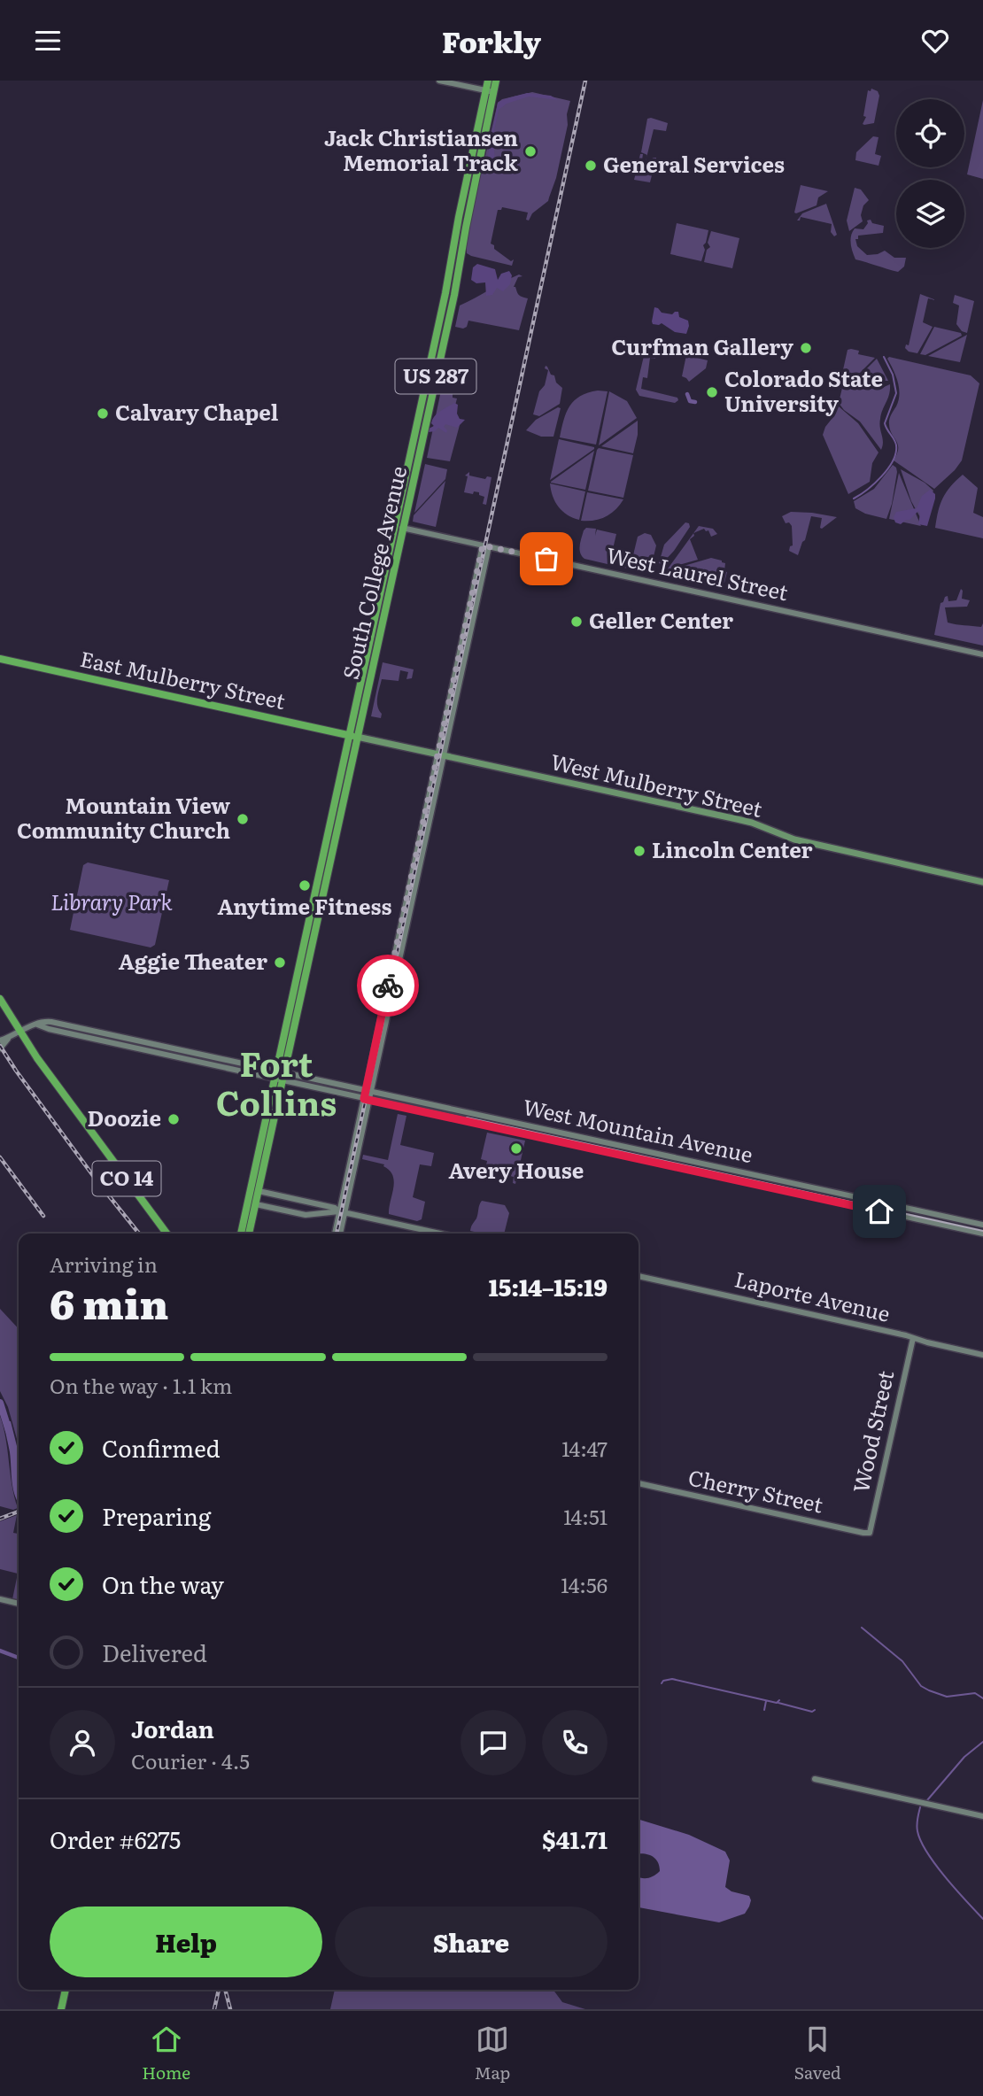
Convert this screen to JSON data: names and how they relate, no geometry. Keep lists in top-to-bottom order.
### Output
{
  "streets": {
    "highway": [
      "US 287",
      "South College Avenue",
      "East Mulberry Street",
      "CO 14"
    ],
    "main road": ["West Mulberry Street"],
    "street": [
      "West Laurel Street",
      "West Mountain Avenue",
      "Laporte Avenue",
      "Wood Street",
      "Cherry Street"
    ]
  },
  "crossings": [
    ["US 287", "South College Avenue"],
    ["US 287", "West Mountain Avenue"],
    ["South College Avenue", "West Laurel Street"],
    ["South College Avenue", "East Mulberry Street"],
    ["South College Avenue", "West Mulberry Street"],
    ["South College Avenue", "West Mountain Avenue"],
    ["East Mulberry Street", "West Mulberry Street"],
    ["Laporte Avenue", "Wood Street"],
    ["Wood Street", "Cherry Street"]
  ],
  "districts": ["Fort Collins"],
  "parks": ["Library Park"],
  "places": [
    "Jack Christiansen Memorial Track",
    "General Services",
    "Curfman Gallery",
    "Colorado State University",
    "Calvary Chapel",
    "Geller Center",
    "Mountain View Community Church",
    "Lincoln Center",
    "Anytime Fitness",
    "Aggie Theater",
    "Doozie",
    "Avery House"
  ],
  "page": {
    "header": "Forkly",
    "heading": ["6 min", "Arriving in", "15:14–15:19"],
    "panel": [
      "Jordan",
      "Courier · 4.5",
      "Order #6275",
      "$41.71"
    ],
    "bar": "On the way · 1.1 km",
    "list": [
      ["Confirmed", "14:47"],
      ["Preparing", "14:51"],
      ["On the way", "14:56"],
      "Delivered"
    ],
    "buttons": ["Help", "Share"],
    "tabs": ["Home", "Map", "Saved"]
  }
}
